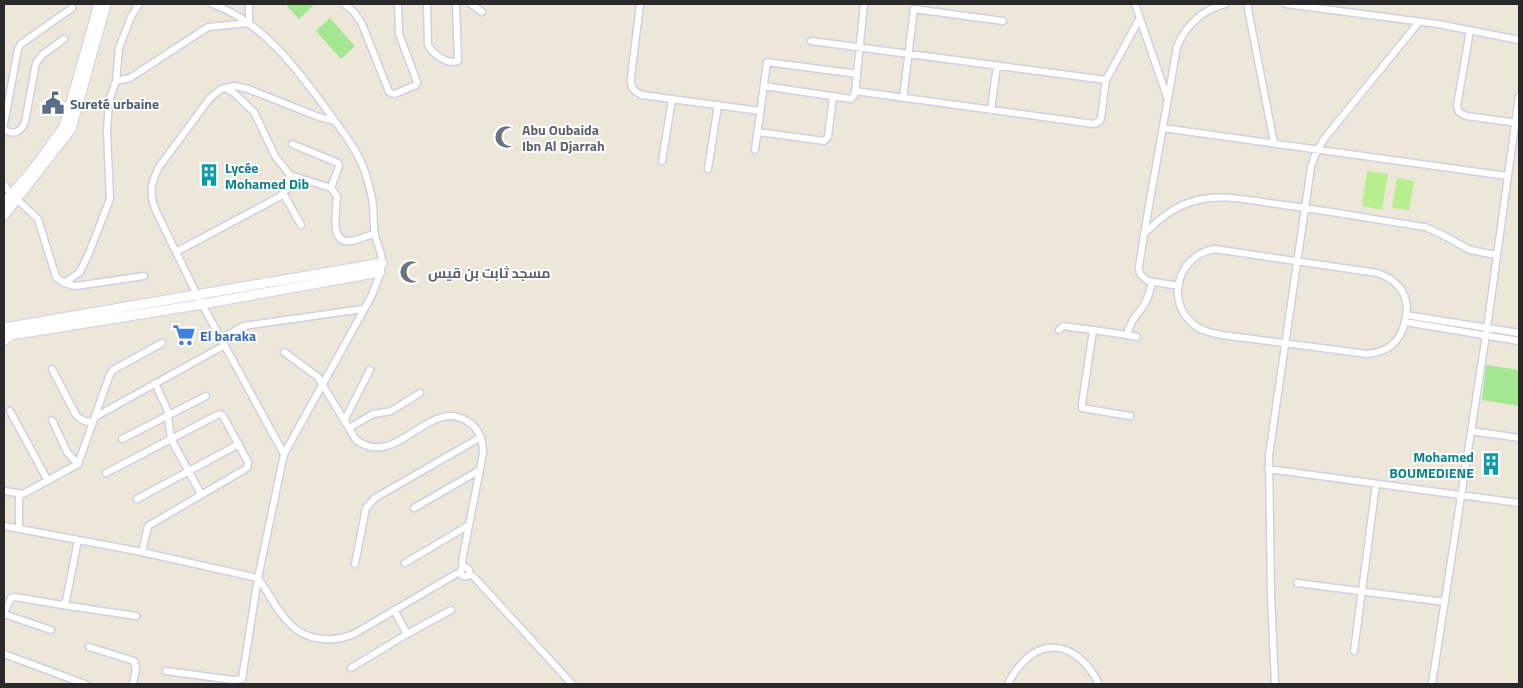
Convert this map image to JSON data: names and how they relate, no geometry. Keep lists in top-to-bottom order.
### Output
{
  "places": {
    "public building": ["Sureté urbaine"],
    "mosque": ["Abu Oubaida Ibn Al Djarrah", "مسجد ثابت بن قيس"],
    "building": ["Lycée Mohamed Dib", "Mohamed BOUMEDIENE"],
    "supermarket": ["El baraka"]
  }
}
